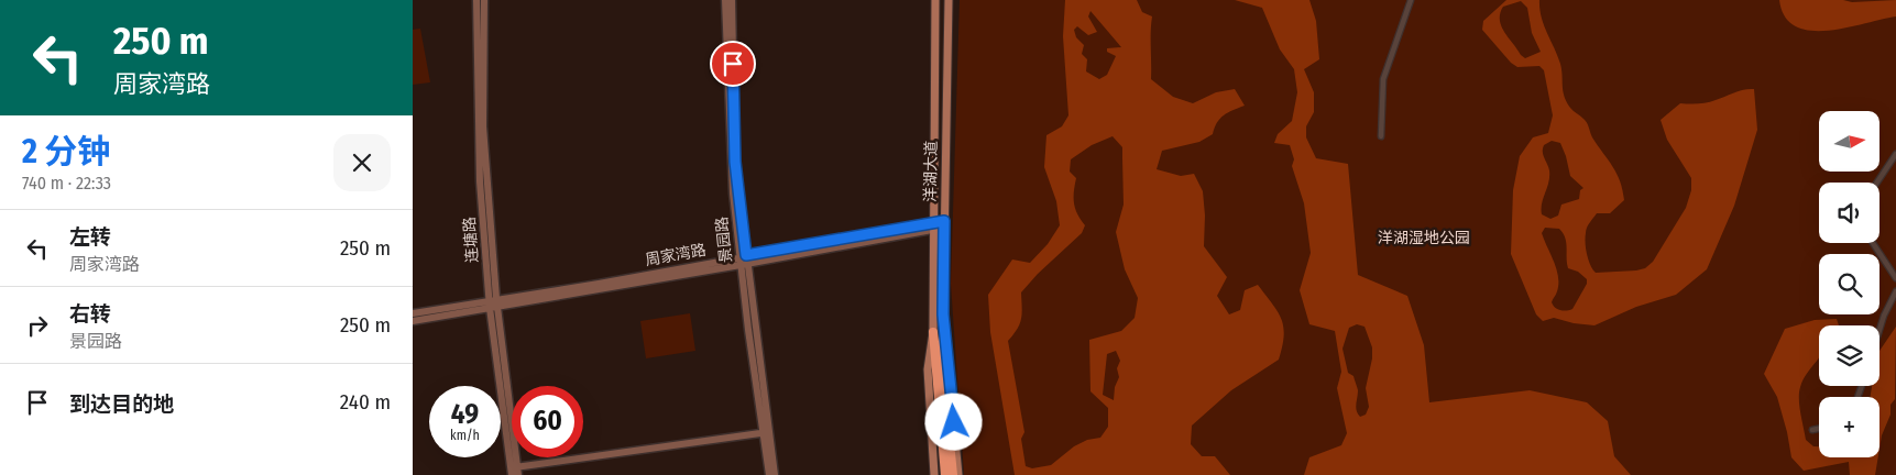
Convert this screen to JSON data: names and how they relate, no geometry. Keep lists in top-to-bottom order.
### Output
{
  "streets": {
    "main road": [
      "洋湖大道",
      "连塘路",
      "景园路",
      "周家湾路"
    ]
  },
  "crossings": [
    ["洋湖大道", "周家湾路"],
    ["连塘路", "周家湾路"],
    ["景园路", "周家湾路"]
  ],
  "parks": ["洋湖湿地公园"],
  "north": "right",
  "page": {
    "turn": ["250 m", "周家湾路"],
    "map_buttons": "+",
    "heading": ["2 分钟", "740 m · 22:33"],
    "list": [
      {
        "name": "左转",
        "note": "周家湾路",
        "value": "250 m"
      },
      {
        "name": "右转",
        "note": "景园路",
        "value": "250 m"
      },
      {
        "name": "到达目的地",
        "value": "240 m"
      }
    ],
    "speed": "49 km/h",
    "limit": "60"
  }
}
